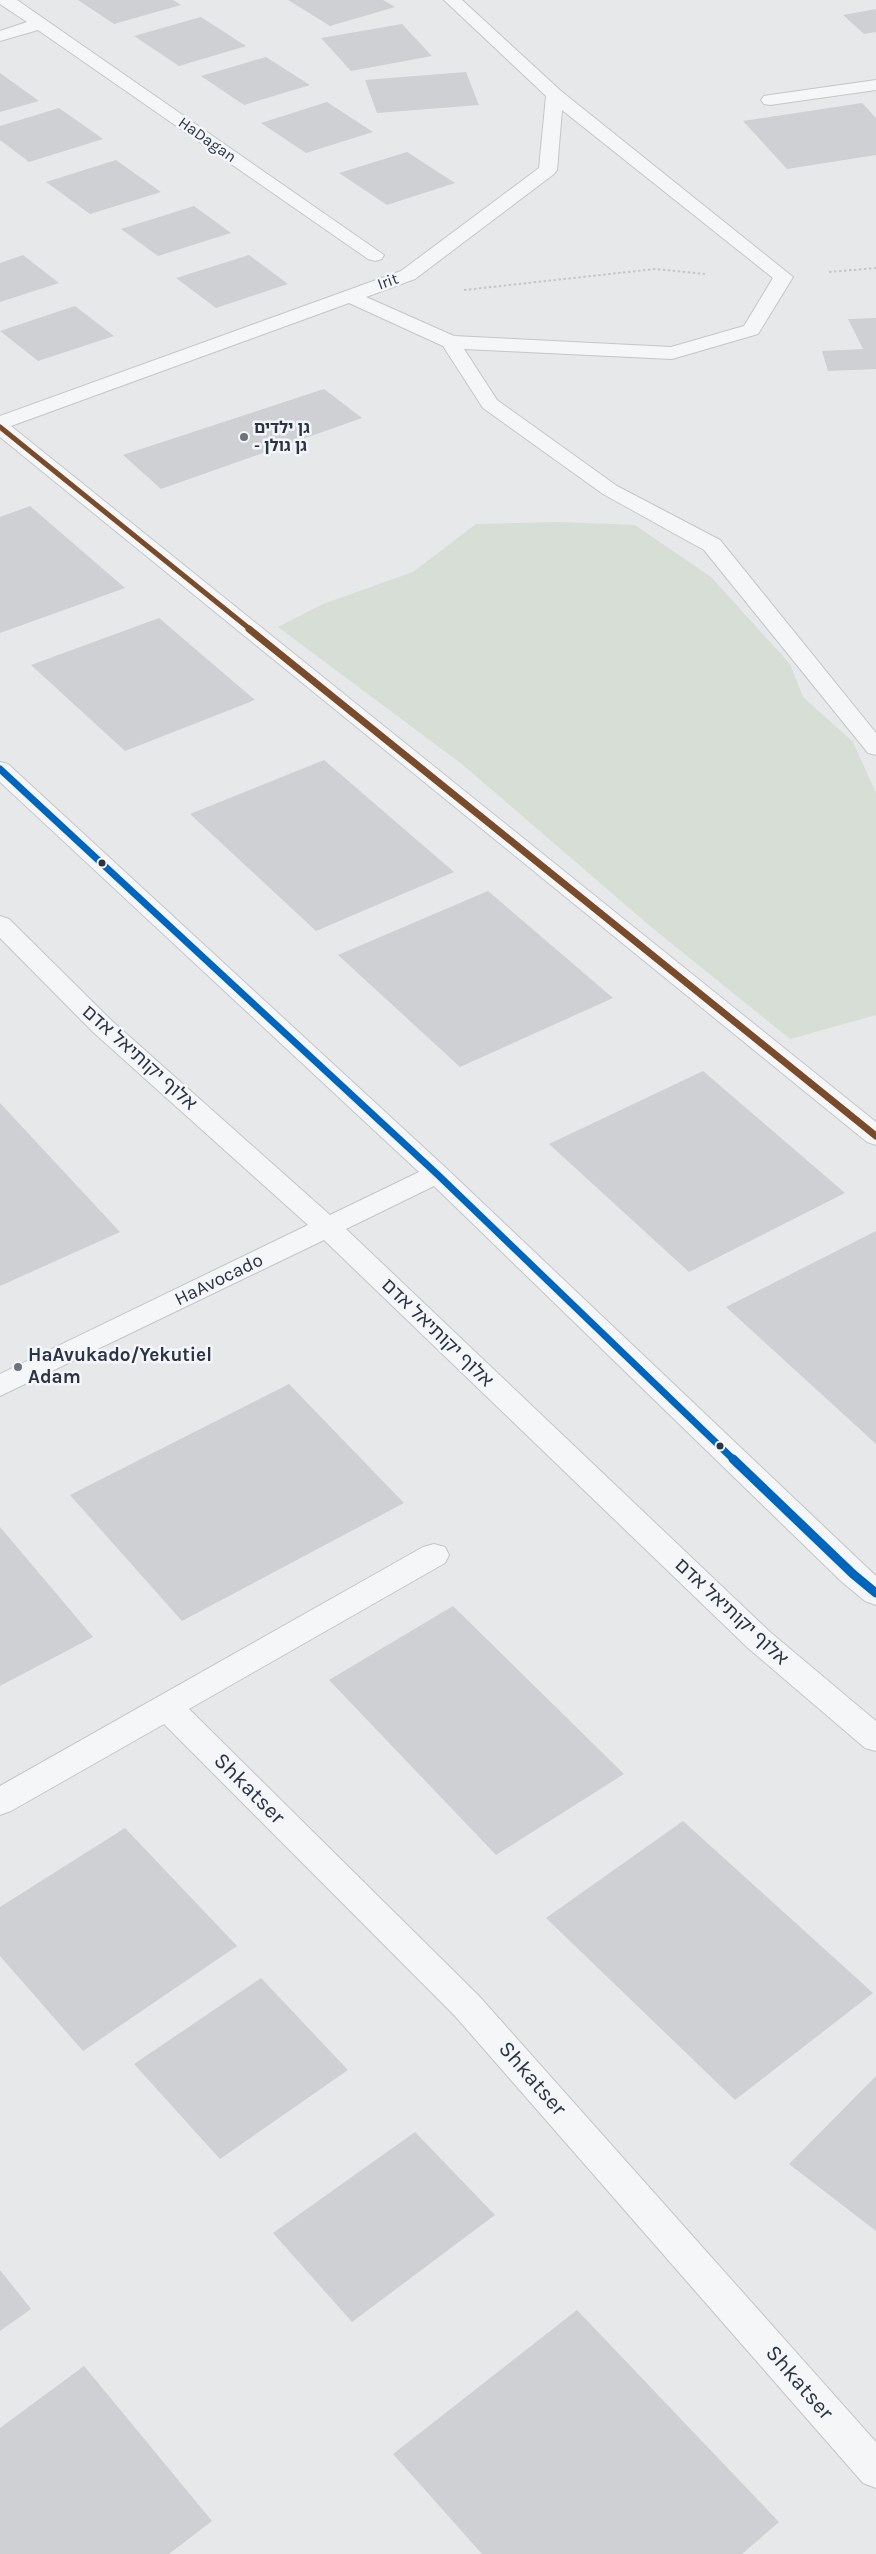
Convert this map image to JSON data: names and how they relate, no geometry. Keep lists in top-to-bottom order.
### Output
{
  "streets": {
    "street": [
      "HaDagan",
      "Irit",
      "אלוף יקותיאל אדם",
      "HaAvocado",
      "Shkatser"
    ]
  },
  "crossings": [
    ["אלוף יקותיאל אדם", "HaAvocado"]
  ],
  "places": ["גן ילדים - גן גולן", "HaAvukado/Yekutiel Adam"]
}
